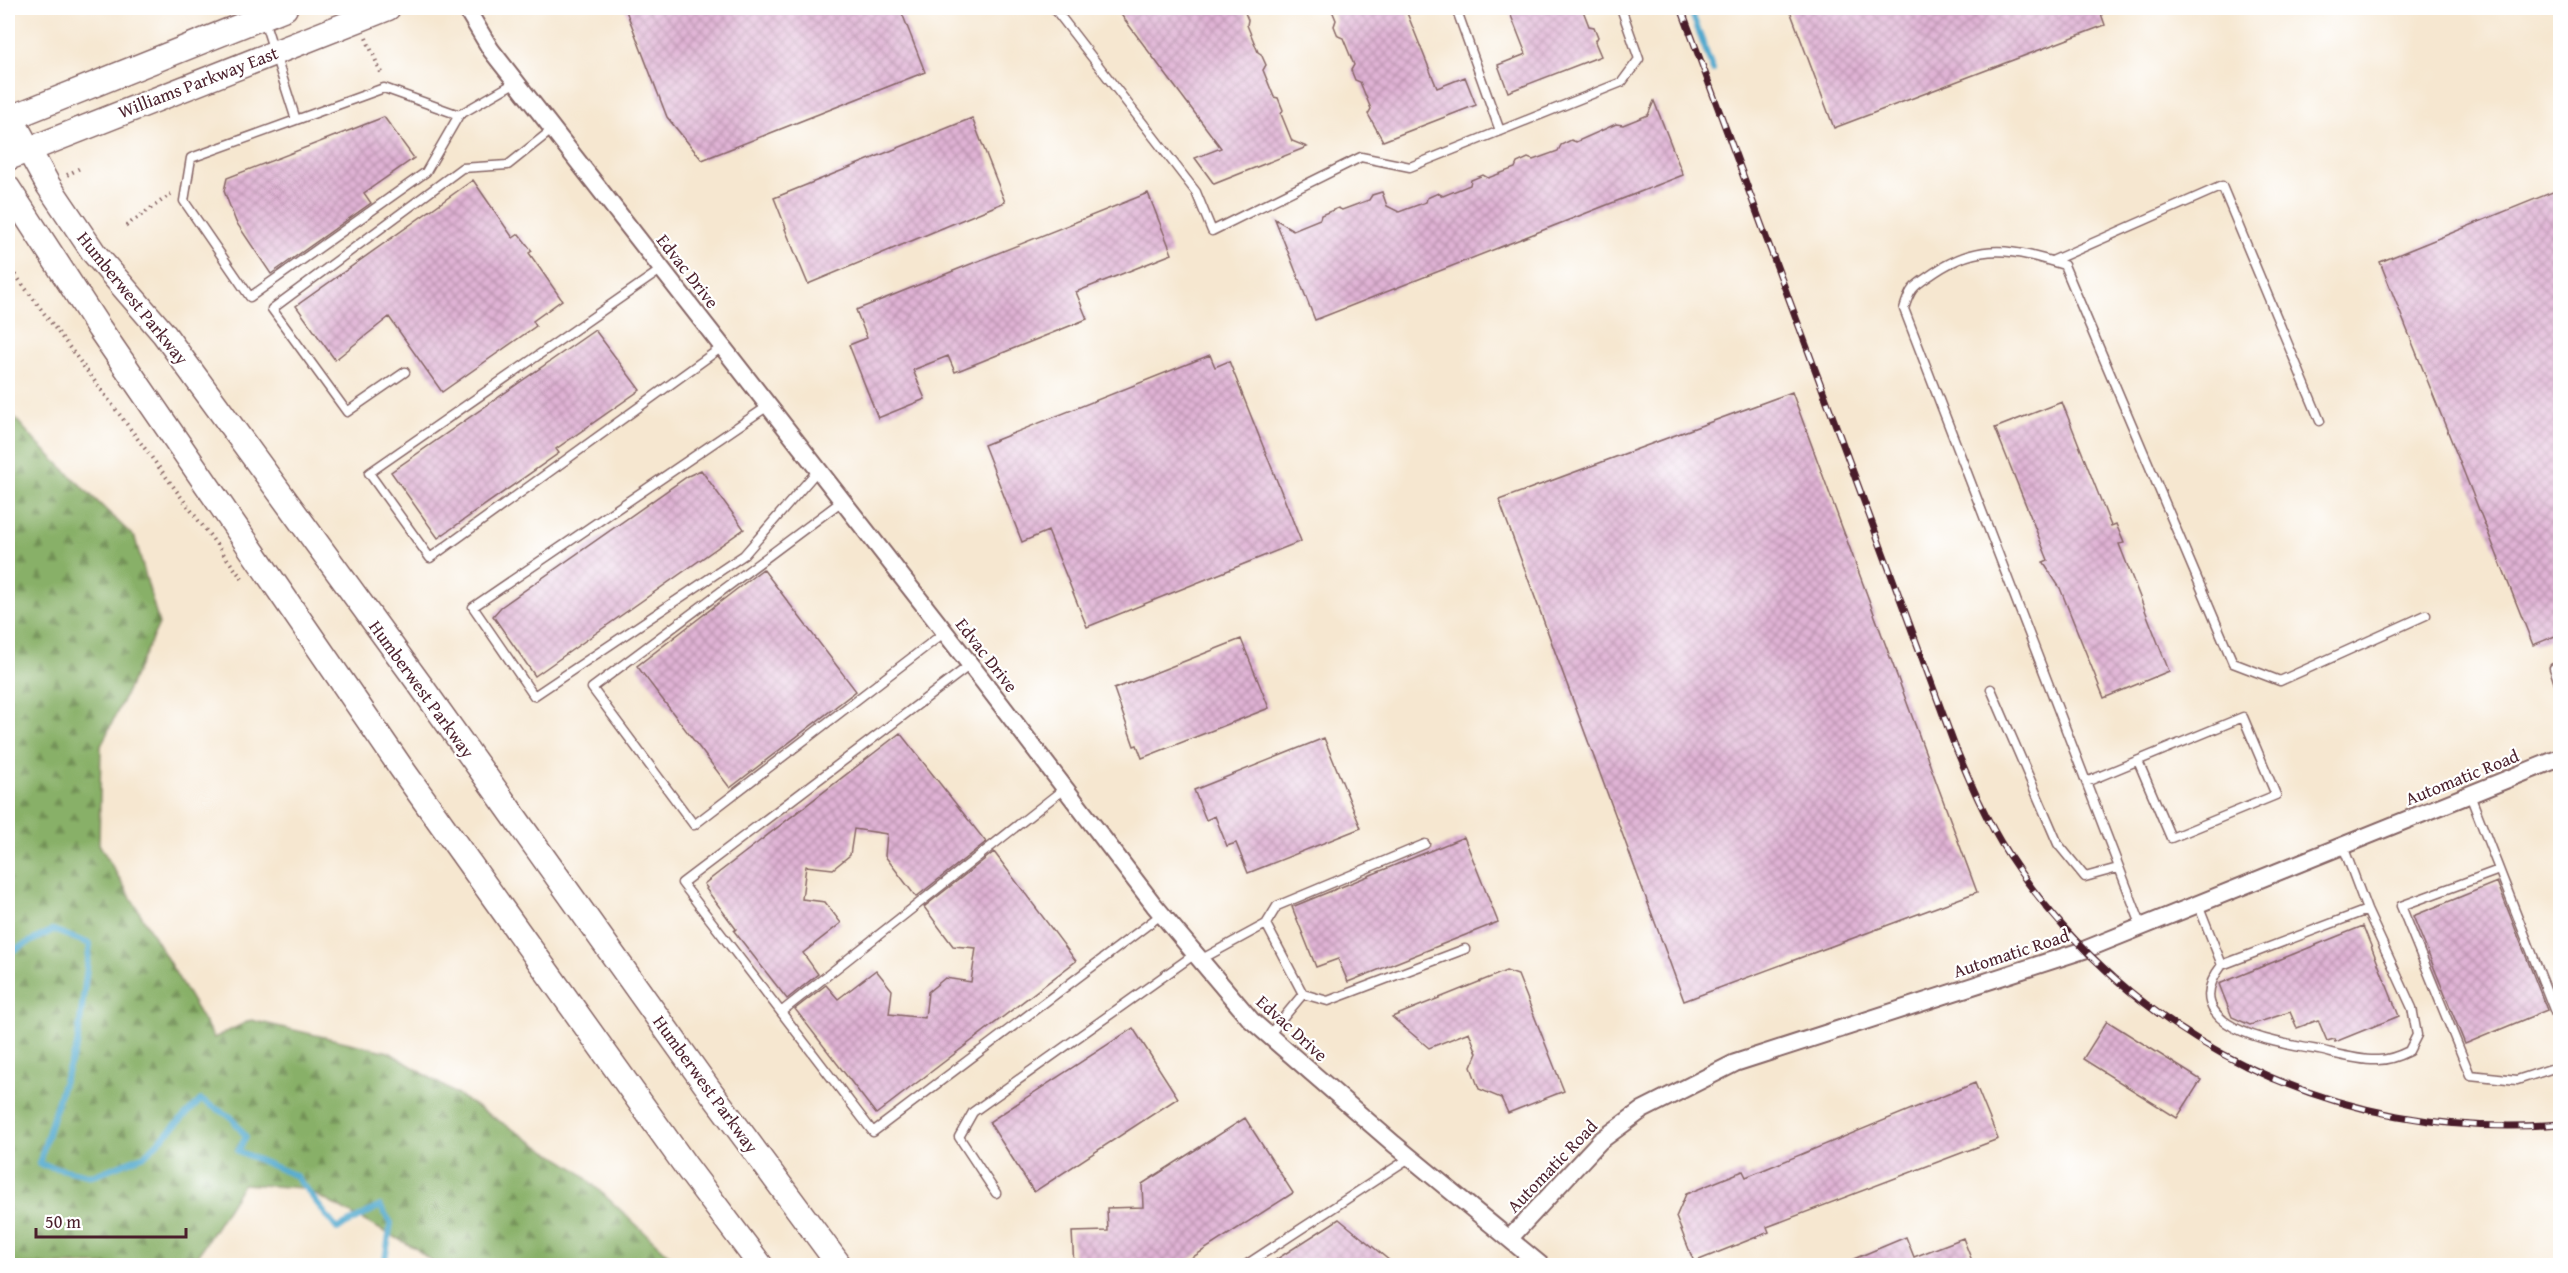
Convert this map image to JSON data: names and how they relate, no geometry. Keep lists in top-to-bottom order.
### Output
{
  "streets": {
    "main road": ["Williams Parkway East", "Humberwest Parkway"],
    "street": ["Edvac Drive", "Automatic Road"]
  },
  "crossings": [
    ["Williams Parkway East", "Humberwest Parkway"],
    ["Edvac Drive", "Automatic Road"]
  ],
  "scale_bar": "50 m"
}
